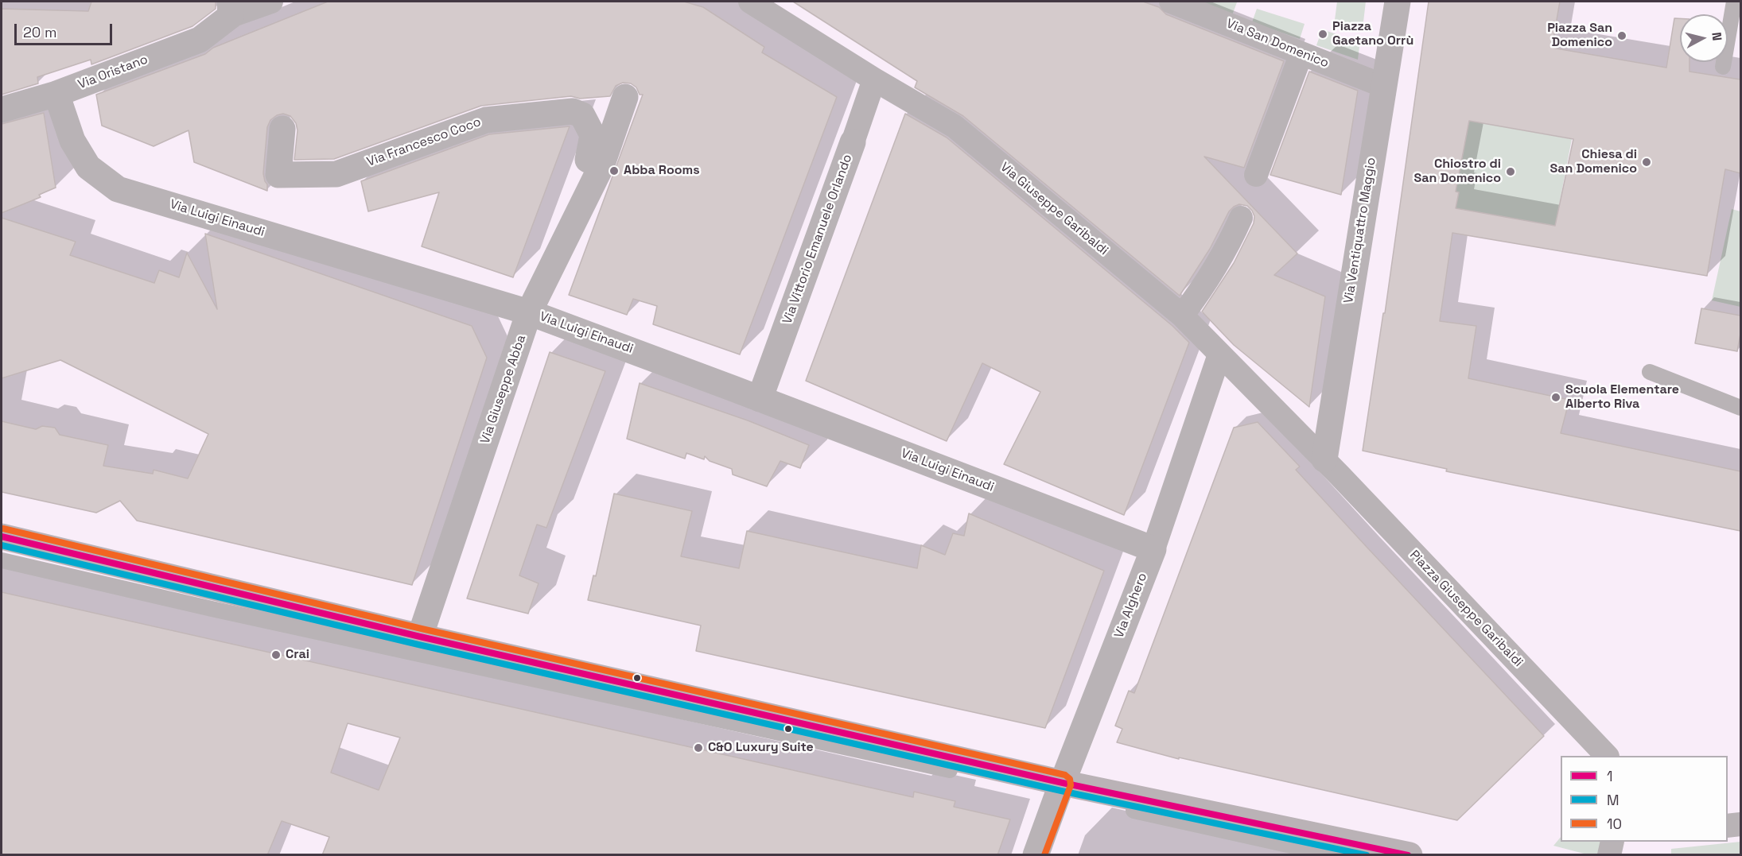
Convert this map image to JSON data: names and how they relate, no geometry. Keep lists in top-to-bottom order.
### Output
{
  "streets": {
    "street": [
      "Via San Domenico",
      "Via Oristano",
      "Via Francesco Coco",
      "Via Giuseppe Garibaldi",
      "Via Luigi Einaudi",
      "Via Ventiquattro Maggio",
      "Via Vittorio Emanuele Orlando",
      "Via Giuseppe Abba",
      "Via Alghero",
      "Piazza Giuseppe Garibaldi"
    ]
  },
  "crossings": [
    ["Via San Domenico", "Via Ventiquattro Maggio"],
    ["Via Oristano", "Via Luigi Einaudi"],
    ["Via Francesco Coco", "Via Giuseppe Abba"],
    ["Via Giuseppe Garibaldi", "Via Ventiquattro Maggio"],
    ["Via Giuseppe Garibaldi", "Via Vittorio Emanuele Orlando"],
    ["Via Giuseppe Garibaldi", "Via Alghero"],
    ["Via Giuseppe Garibaldi", "Piazza Giuseppe Garibaldi"],
    ["Via Luigi Einaudi", "Via Vittorio Emanuele Orlando"],
    ["Via Luigi Einaudi", "Via Giuseppe Abba"],
    ["Via Luigi Einaudi", "Via Alghero"],
    ["Via Ventiquattro Maggio", "Piazza Giuseppe Garibaldi"]
  ],
  "places": [
    "Piazza Gaetano Orrù",
    "Piazza San Domenico",
    "Chiesa di San Domenico",
    "Abba Rooms",
    "Chiostro di San Domenico",
    "Scuola Elementare Alberto Riva",
    "Crai",
    "C&O Luxury Suite"
  ],
  "lines": ["transit line 10", "transit line 1", "transit line M"],
  "legend": ["1", "M", "10"],
  "scale_bar": "20 m",
  "north": "right"
}
